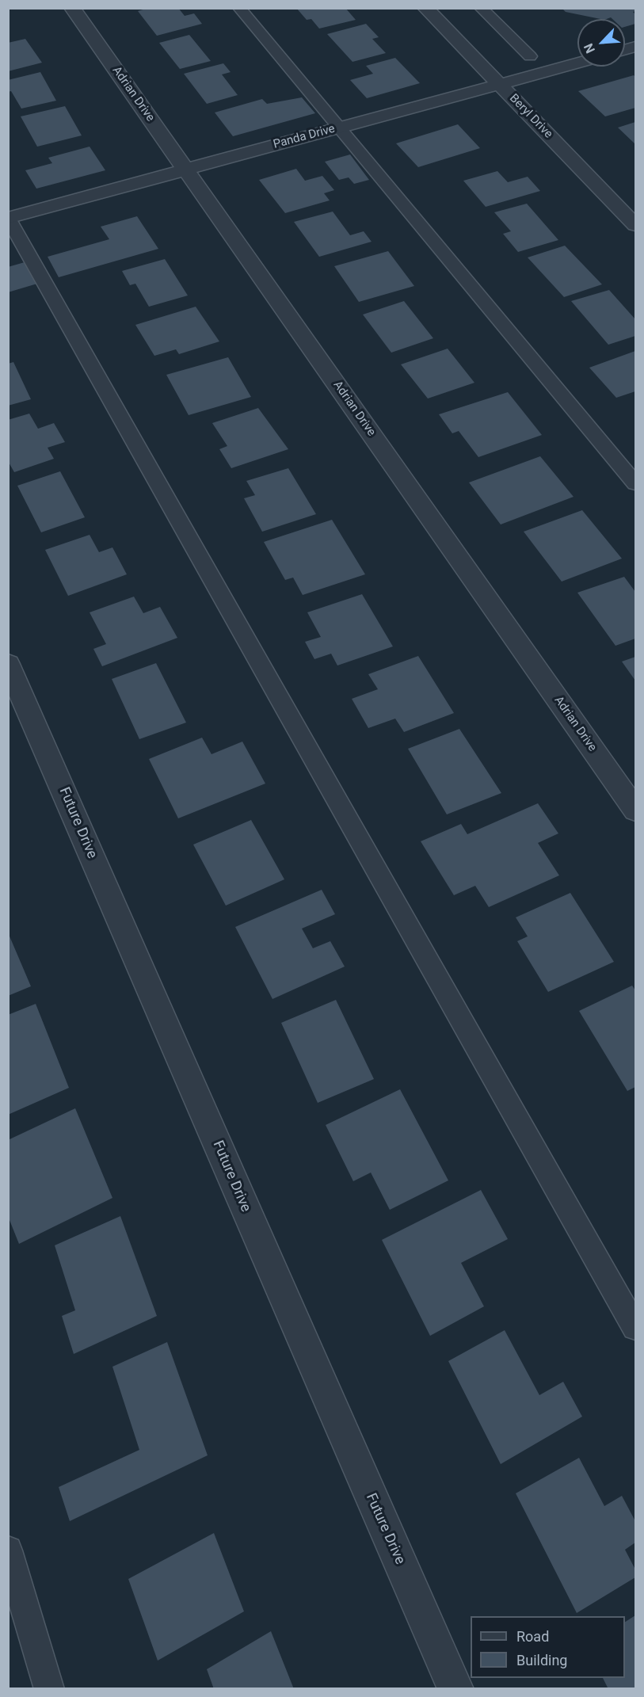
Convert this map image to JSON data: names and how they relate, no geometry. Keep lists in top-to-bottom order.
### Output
{
  "streets": {
    "street": [
      "Adrian Drive",
      "Beryl Drive",
      "Panda Drive",
      "Future Drive"
    ]
  },
  "crossings": [
    ["Adrian Drive", "Panda Drive"],
    ["Beryl Drive", "Panda Drive"]
  ],
  "legend": ["Road", "Building"],
  "north": "bottom left"
}
